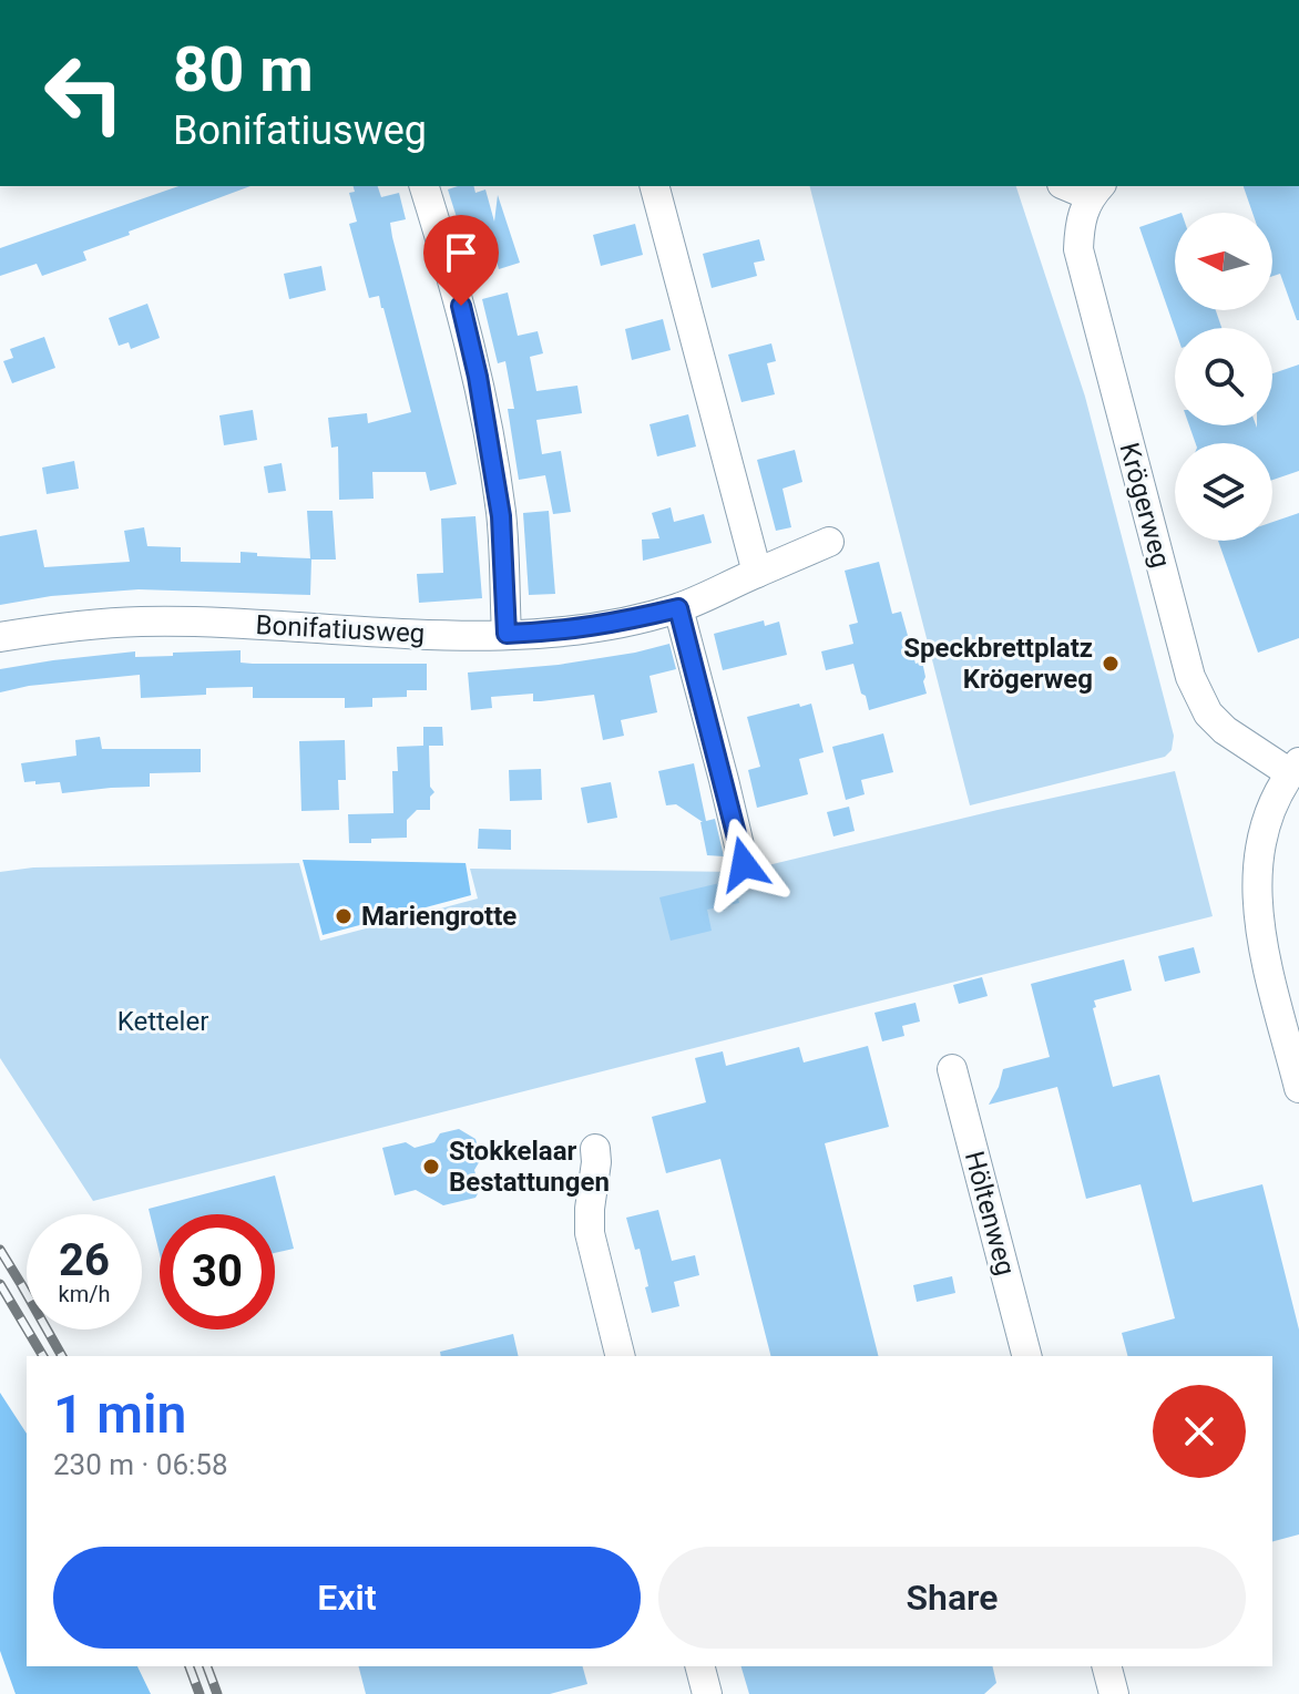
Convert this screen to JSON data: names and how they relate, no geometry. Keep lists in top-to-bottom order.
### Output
{
  "streets": {
    "street": ["Krögerweg", "Bonifatiusweg", "Höltenweg"]
  },
  "parks": ["Ketteler"],
  "places": ["Speckbrettplatz Krögerweg", "Mariengrotte", "Stokkelaar Bestattungen"],
  "north": "left",
  "page": {
    "turn": ["80 m", "Bonifatiusweg"],
    "speed": "26 km/h",
    "limit": "30",
    "heading": ["1 min", "230 m · 06:58"],
    "buttons": ["Exit", "Share"]
  }
}
